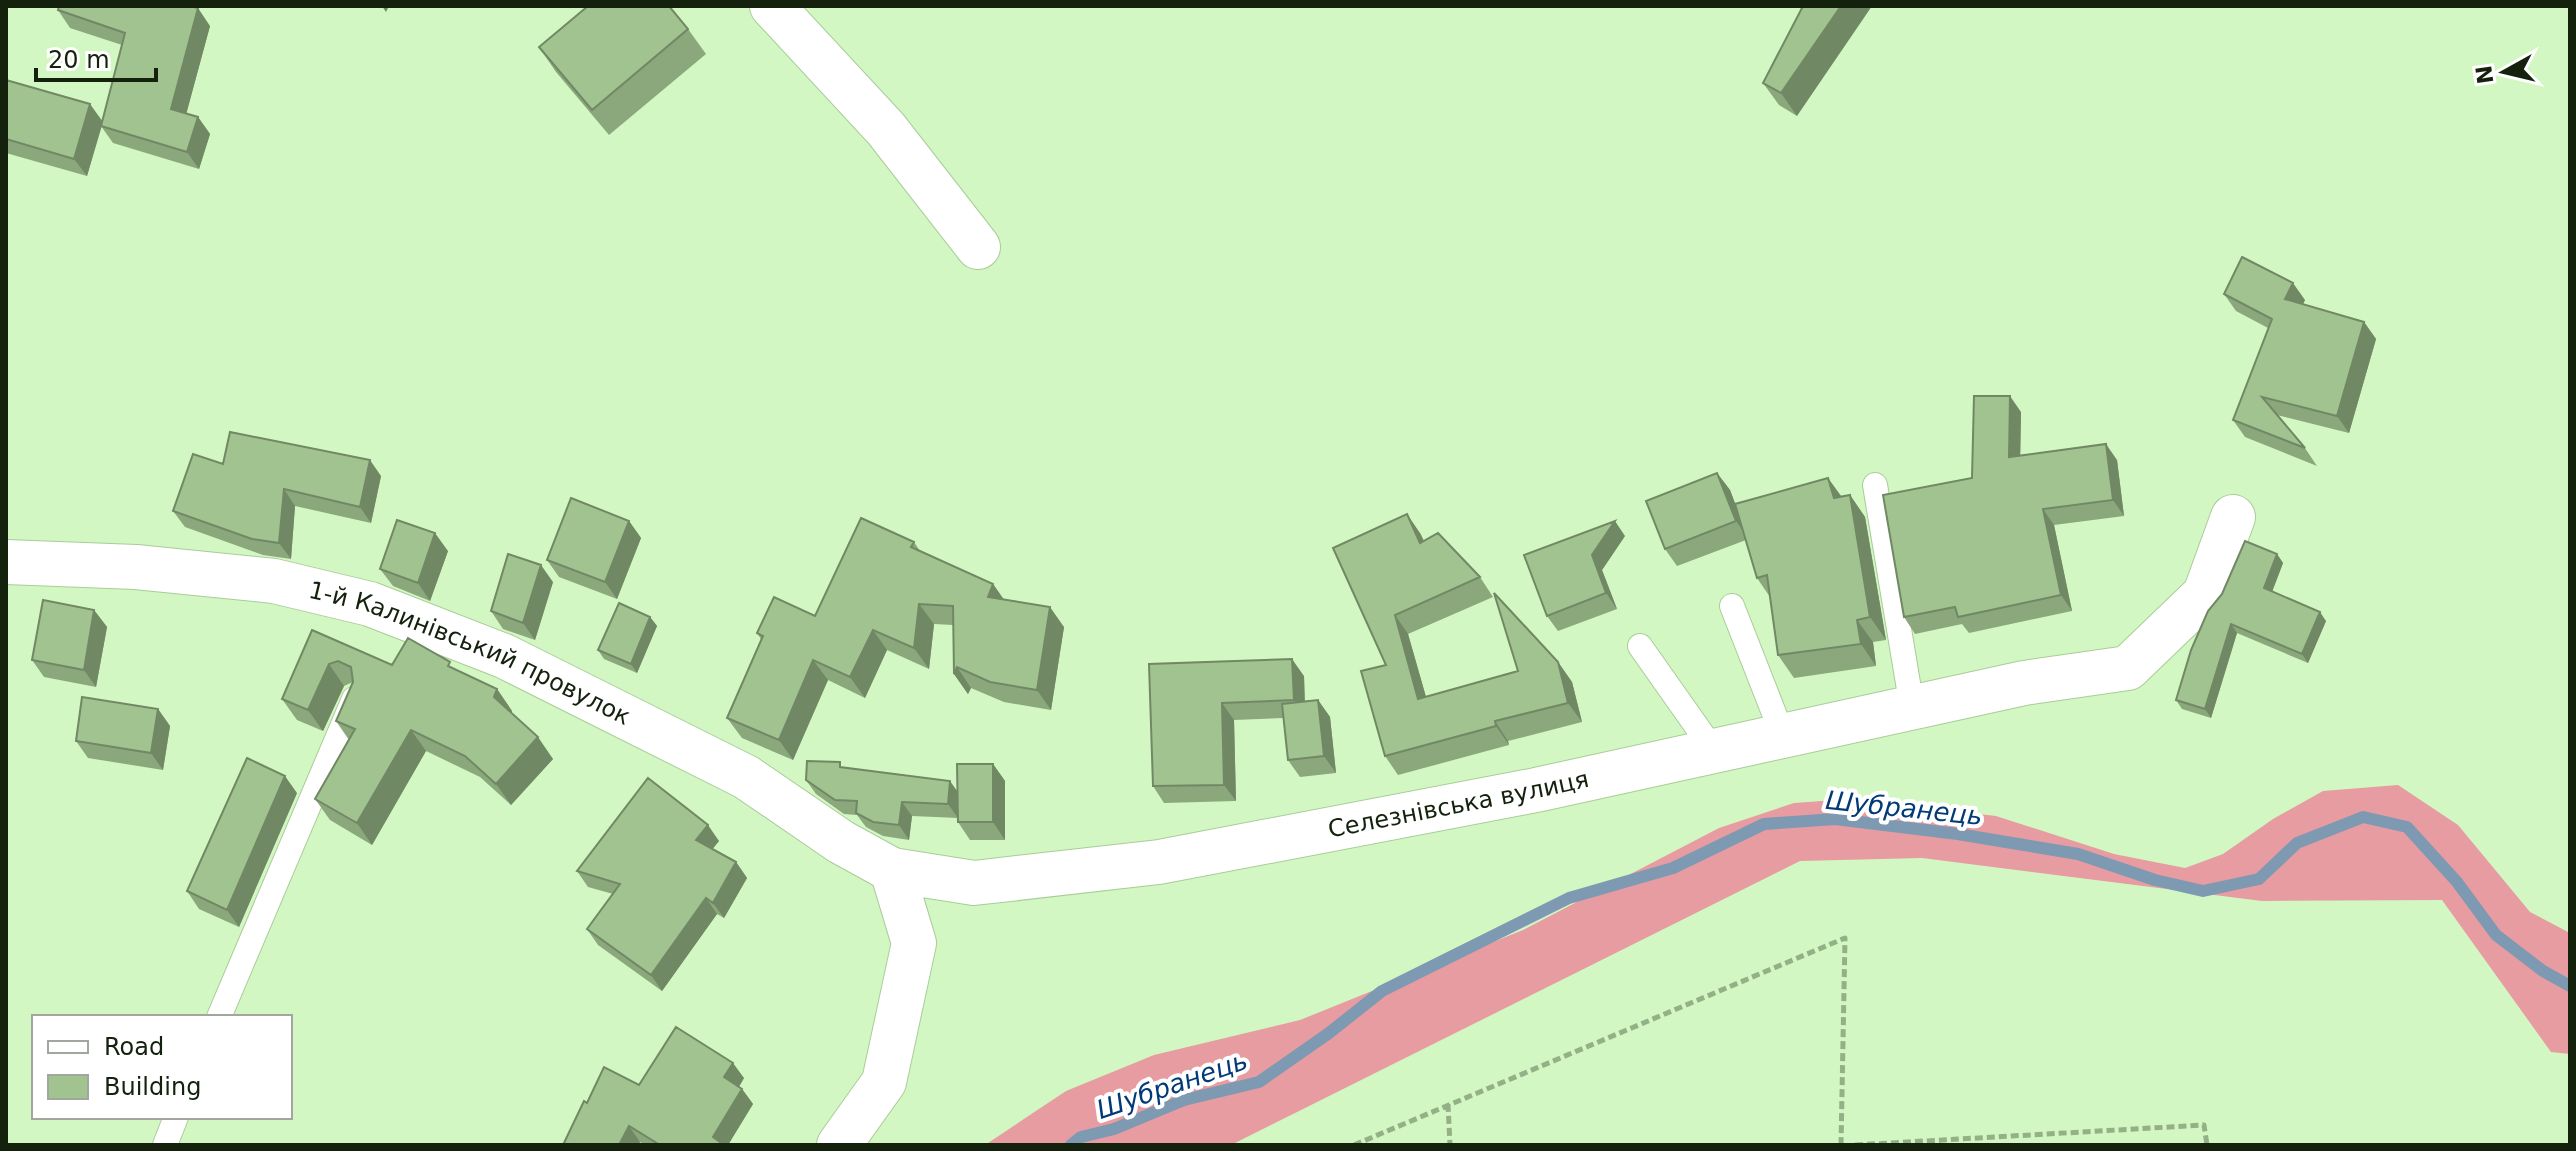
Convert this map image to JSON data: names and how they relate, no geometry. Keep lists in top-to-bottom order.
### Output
{
  "streets": {
    "street": ["1-й Калинівський провулок", "Селезнівська вулиця"]
  },
  "crossings": [
    ["1-й Калинівський провулок", "Селезнівська вулиця"]
  ],
  "water": ["Шубранець"],
  "legend": ["Road", "Building"],
  "scale_bar": "20 m",
  "north": "left"
}
